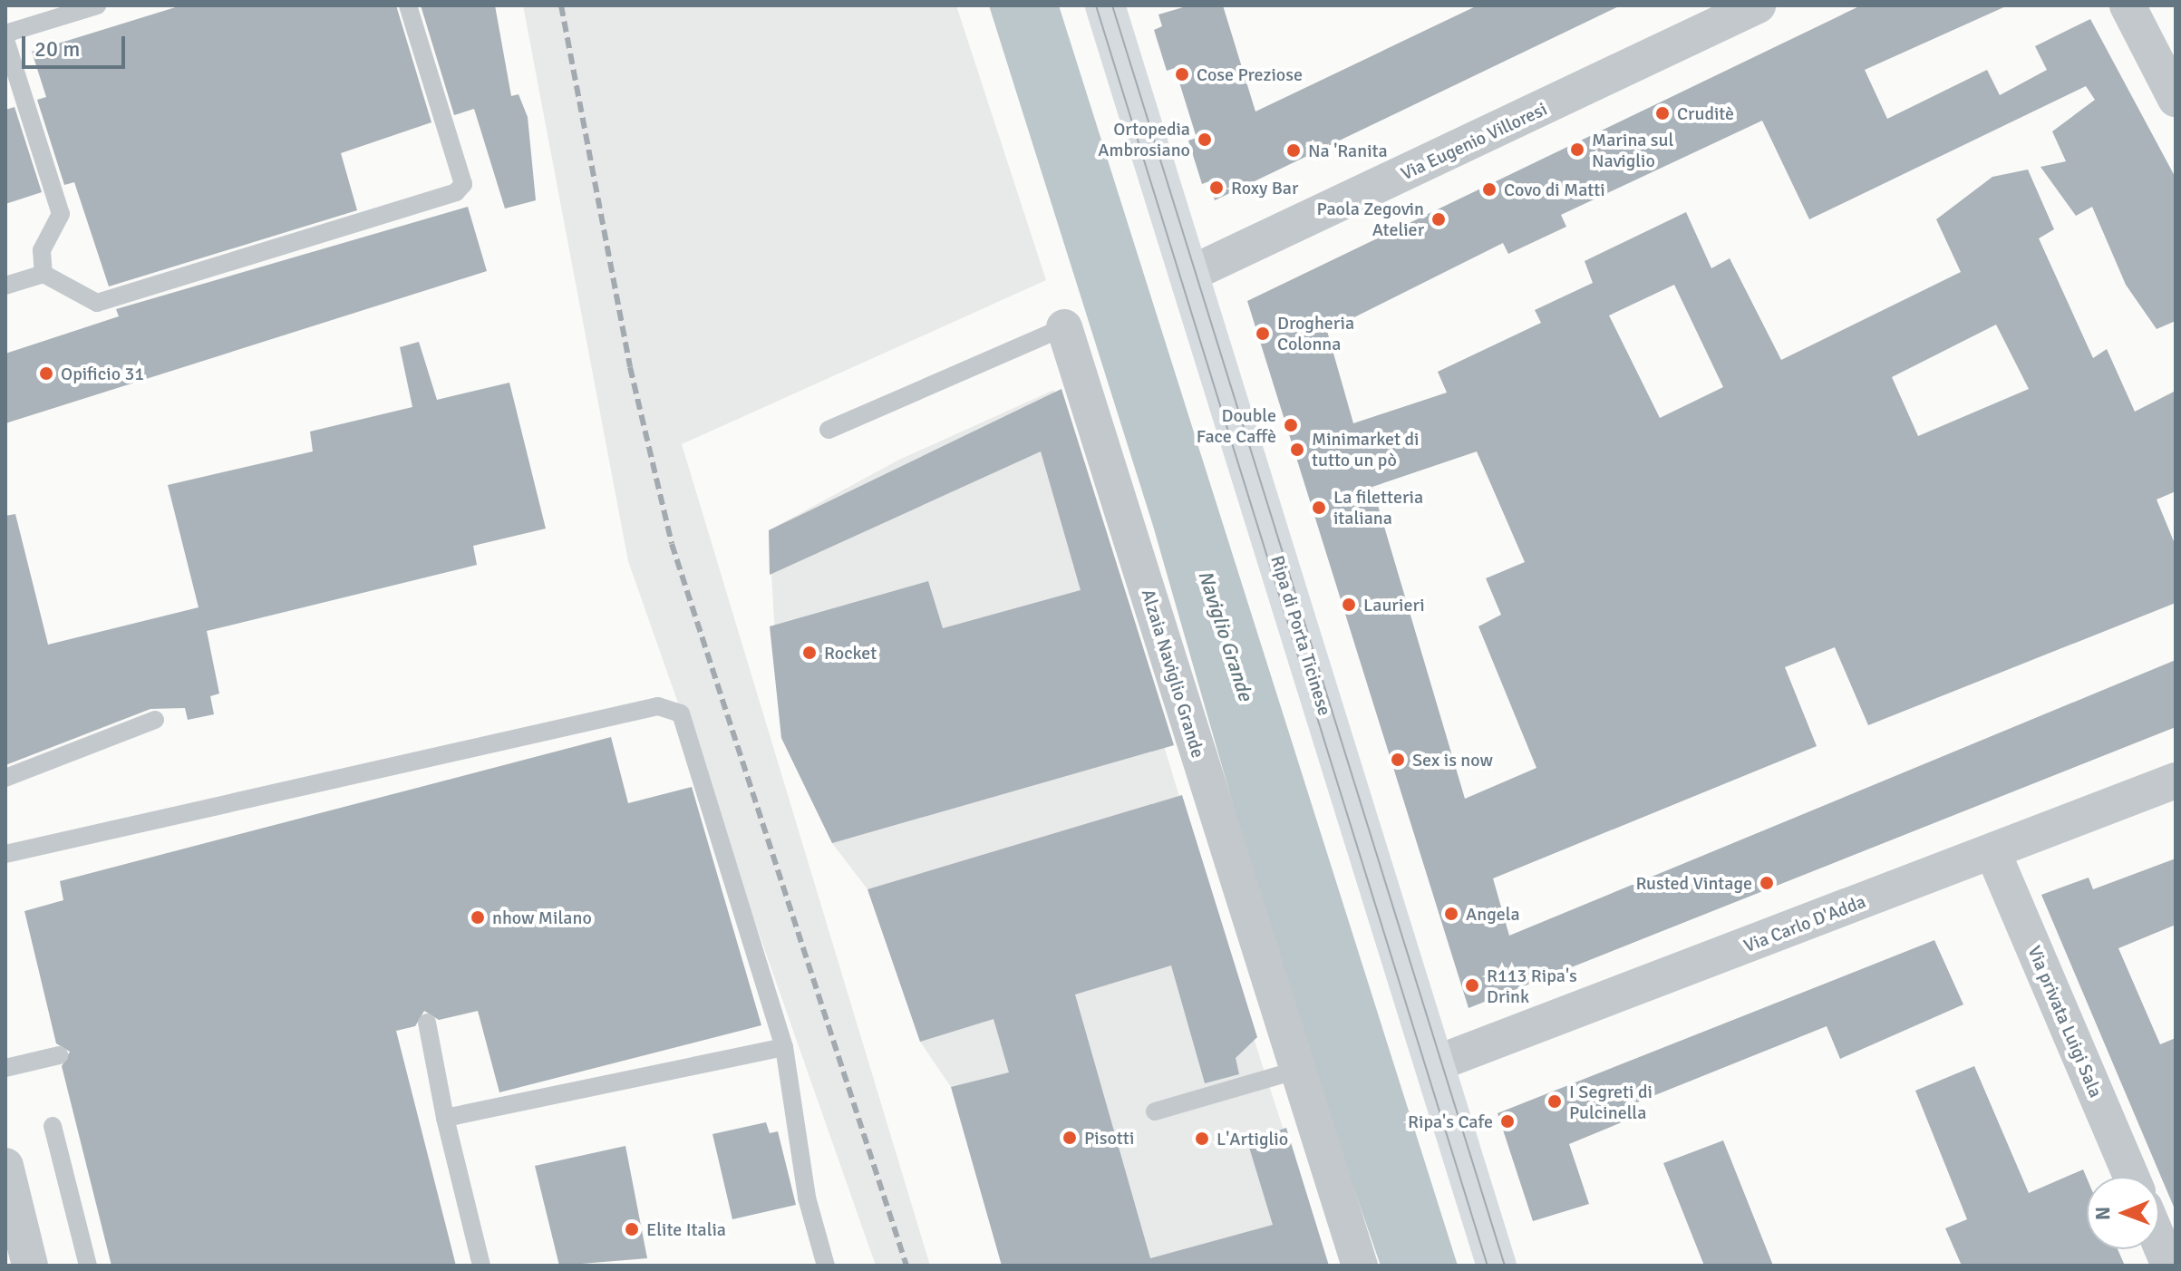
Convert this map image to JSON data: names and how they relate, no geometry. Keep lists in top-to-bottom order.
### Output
{
  "streets": {
    "street": [
      "Via Eugenio Villoresi",
      "Ripa di Porta Ticinese",
      "Alzaia Naviglio Grande",
      "Via Carlo D'Adda",
      "Via privata Luigi Sala"
    ]
  },
  "crossings": [
    ["Via Eugenio Villoresi", "Ripa di Porta Ticinese"],
    ["Ripa di Porta Ticinese", "Via Carlo D'Adda"],
    ["Via Carlo D'Adda", "Via privata Luigi Sala"]
  ],
  "water": ["Naviglio Grande"],
  "places": [
    "Cose Preziose",
    "Cruditè",
    "Ortopedia Ambrosiano",
    "Marina sul Naviglio",
    "Na 'Ranita",
    "Roxy Bar",
    "Covo di Matti",
    "Paola Zegovin Atelier",
    "Drogheria Colonna",
    "Opificio 31",
    "Double Face Caffè",
    "Minimarket di tutto un pò",
    "La filetteria italiana",
    "Laurieri",
    "Rocket",
    "Sex is now",
    "Rusted Vintage",
    "Angela",
    "nhow Milano",
    "R113 Ripa's Drink",
    "I Segreti di Pulcinella",
    "Ripa's Cafe",
    "Pisotti",
    "L'Artiglio",
    "Elite Italia"
  ],
  "scale_bar": "20 m",
  "north": "left"
}
